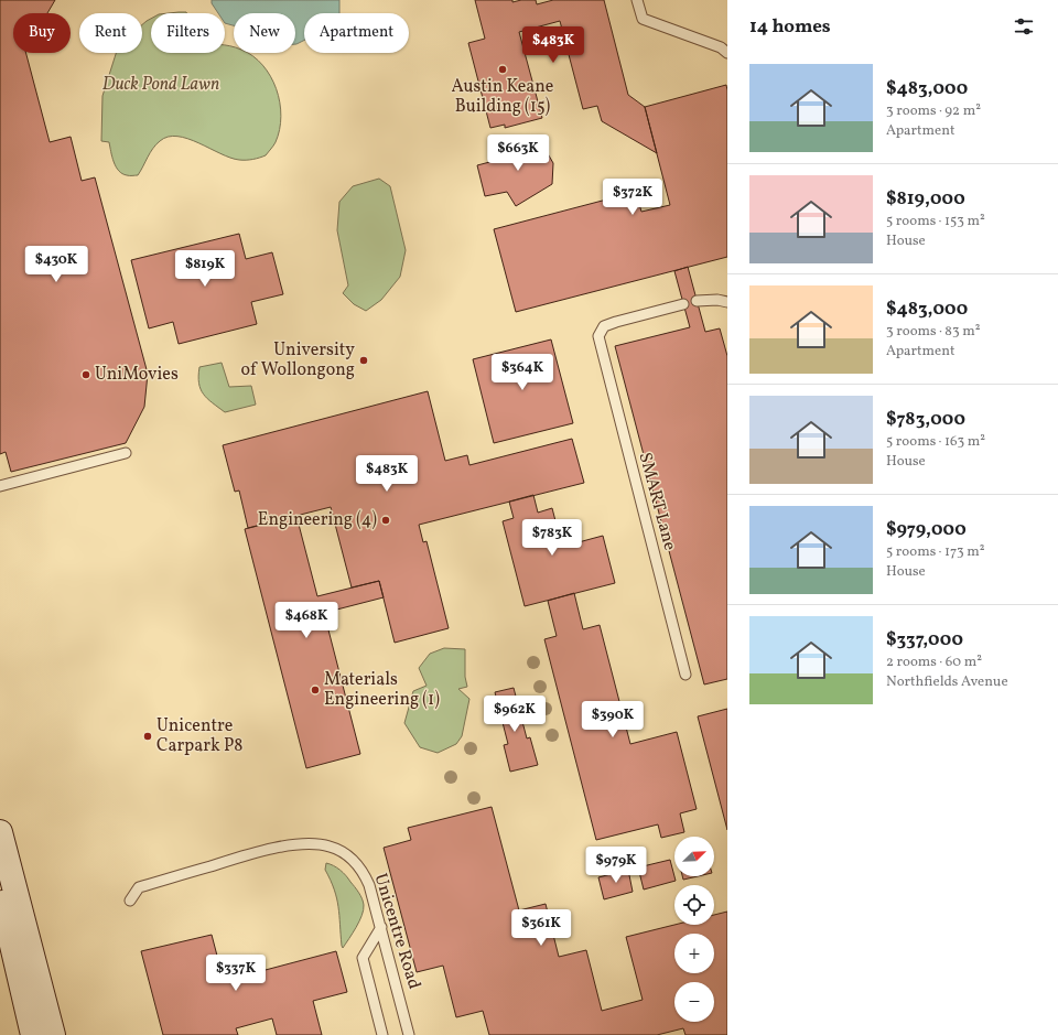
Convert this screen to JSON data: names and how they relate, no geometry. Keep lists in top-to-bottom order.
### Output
{
  "streets": {
    "lane": ["SMART Lane", "Unicentre Road"]
  },
  "parks": ["Duck Pond Lawn"],
  "places": [
    "Austin Keane Building (15)",
    "University of Wollongong",
    "UniMovies",
    "Engineering (4)",
    "Materials Engineering (1)",
    "Unicentre Carpark P8"
  ],
  "north": "top right",
  "page": {
    "heading": "14 homes",
    "chip": [
      "Buy",
      "Rent",
      "Filters",
      "New",
      "Apartment"
    ],
    "price": [
      "$483K",
      "$663K",
      "$372K",
      "$430K",
      "$819K",
      "$364K",
      "$483K",
      "$783K",
      "$468K",
      "$962K",
      "$390K",
      "$979K",
      "$361K",
      "$337K"
    ],
    "list": [
      {
        "name": "$483,000",
        "note": "3 rooms · 92 m² · Apartment"
      },
      {
        "name": "$819,000",
        "note": "5 rooms · 153 m² · House"
      },
      {
        "name": "$483,000",
        "note": "3 rooms · 83 m² · Apartment"
      },
      {
        "name": "$783,000",
        "note": "5 rooms · 163 m² · House"
      },
      {
        "name": "$979,000",
        "note": "5 rooms · 173 m² · House"
      },
      {
        "name": "$337,000",
        "note": "2 rooms · 60 m² · Northfields Avenue"
      }
    ],
    "map_buttons": ["+", "−"]
  }
}
